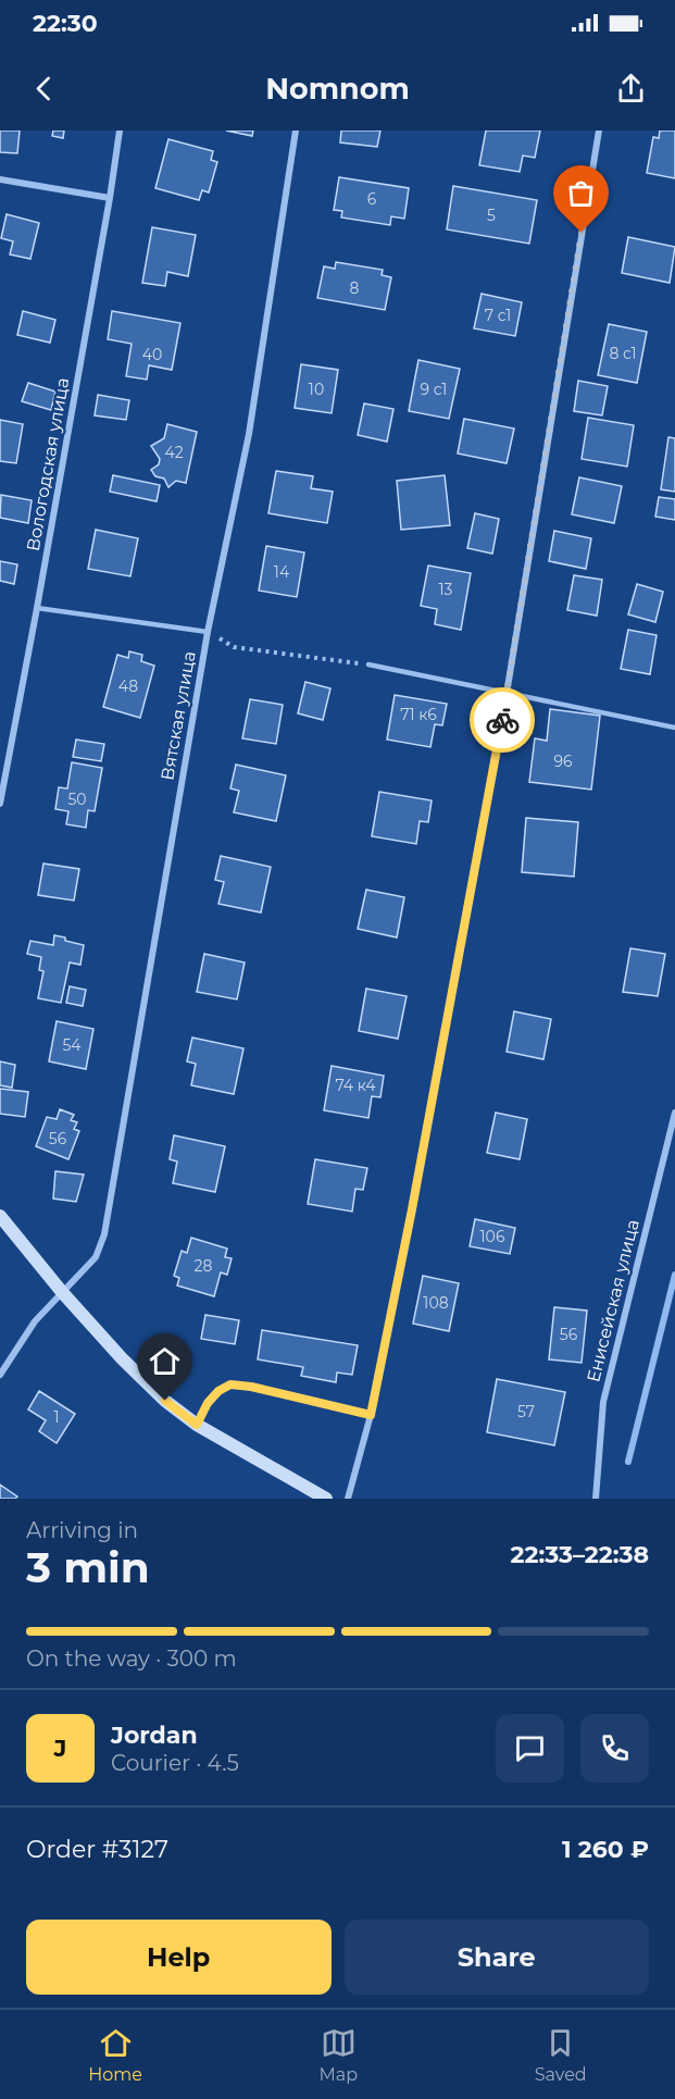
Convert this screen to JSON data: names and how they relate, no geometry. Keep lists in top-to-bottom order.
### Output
{
  "streets": {
    "street": ["Вологодская улица", "Вятская улица", "Енисейская улица"]
  },
  "house_numbers": [
    "6",
    "5",
    "8",
    "7 с1",
    "8 с1",
    "40",
    "10",
    "9 с1",
    "42",
    "14",
    "13",
    "48",
    "71 к6",
    "96",
    "50",
    "54",
    "74 к4",
    "56",
    "106",
    "28",
    "108",
    "56",
    "57",
    "1"
  ],
  "page": {
    "status": "22:30",
    "header": "Nomnom",
    "heading": ["3 min", "Arriving in", "22:33–22:38"],
    "panel": [
      "Jordan",
      "Courier · 4.5",
      "Order #3127",
      "1 260 ₽"
    ],
    "bar": "On the way · 300 m",
    "round": "J",
    "buttons": ["Help", "Share"],
    "tabs": ["Home", "Map", "Saved"]
  }
}
